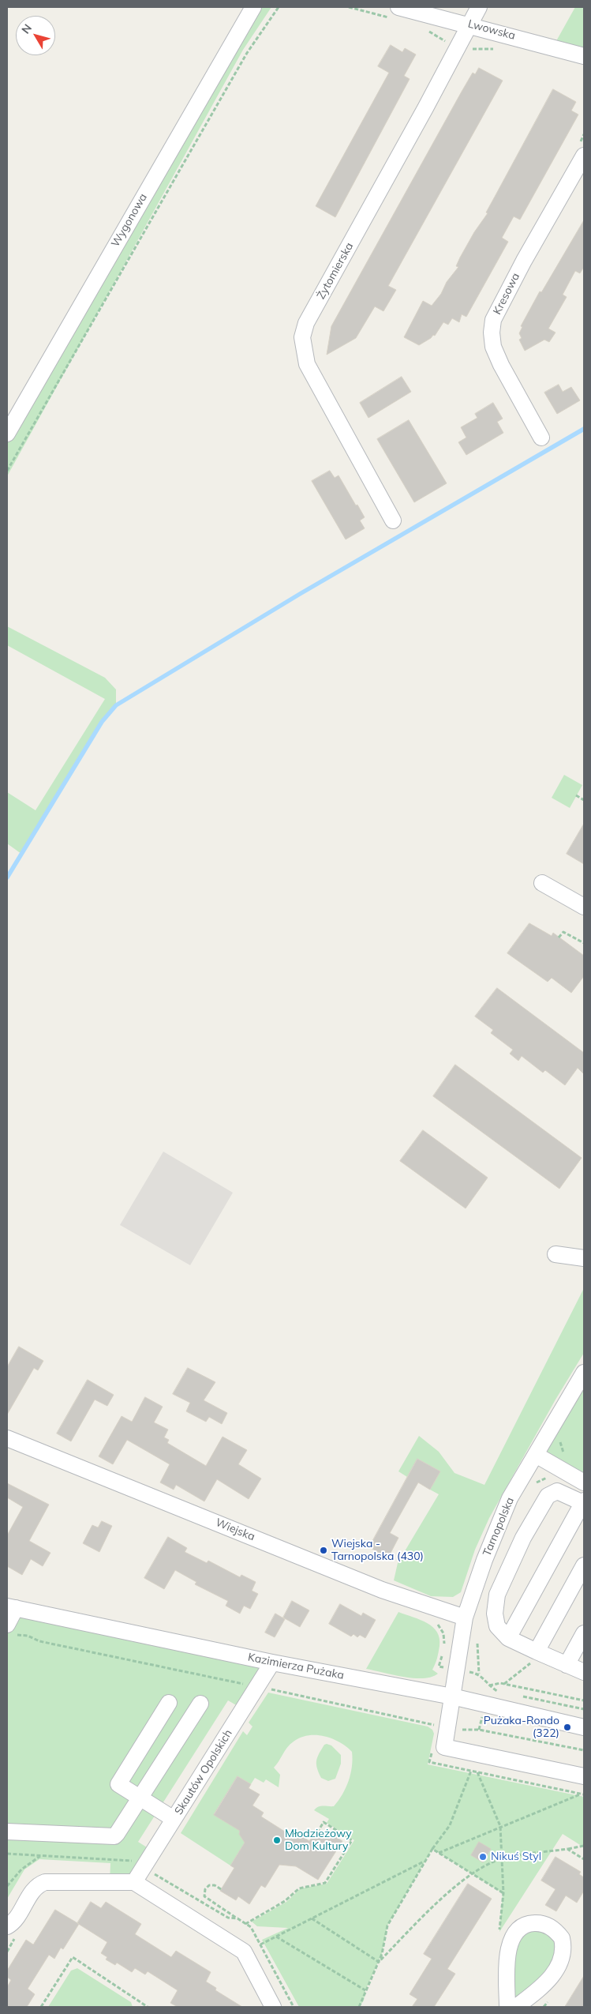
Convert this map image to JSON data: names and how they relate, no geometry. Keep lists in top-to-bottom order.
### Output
{
  "streets": {
    "street": [
      "Lwowska",
      "Wygonowa",
      "Żytomierska",
      "Kresowa",
      "Tarnopolska",
      "Wiejska",
      "Kazimierza Pużaka",
      "Skautów Opolskich"
    ]
  },
  "crossings": [
    ["Lwowska", "Żytomierska"],
    ["Tarnopolska", "Wiejska"],
    ["Tarnopolska", "Kazimierza Pużaka"],
    ["Kazimierza Pużaka", "Skautów Opolskich"]
  ],
  "places": [
    "Wiejska - Tarnopolska (430)",
    "Pużaka-Rondo (322)",
    "Młodzieżowy Dom Kultury",
    "Nikuś Styl"
  ],
  "north": "top left"
}
